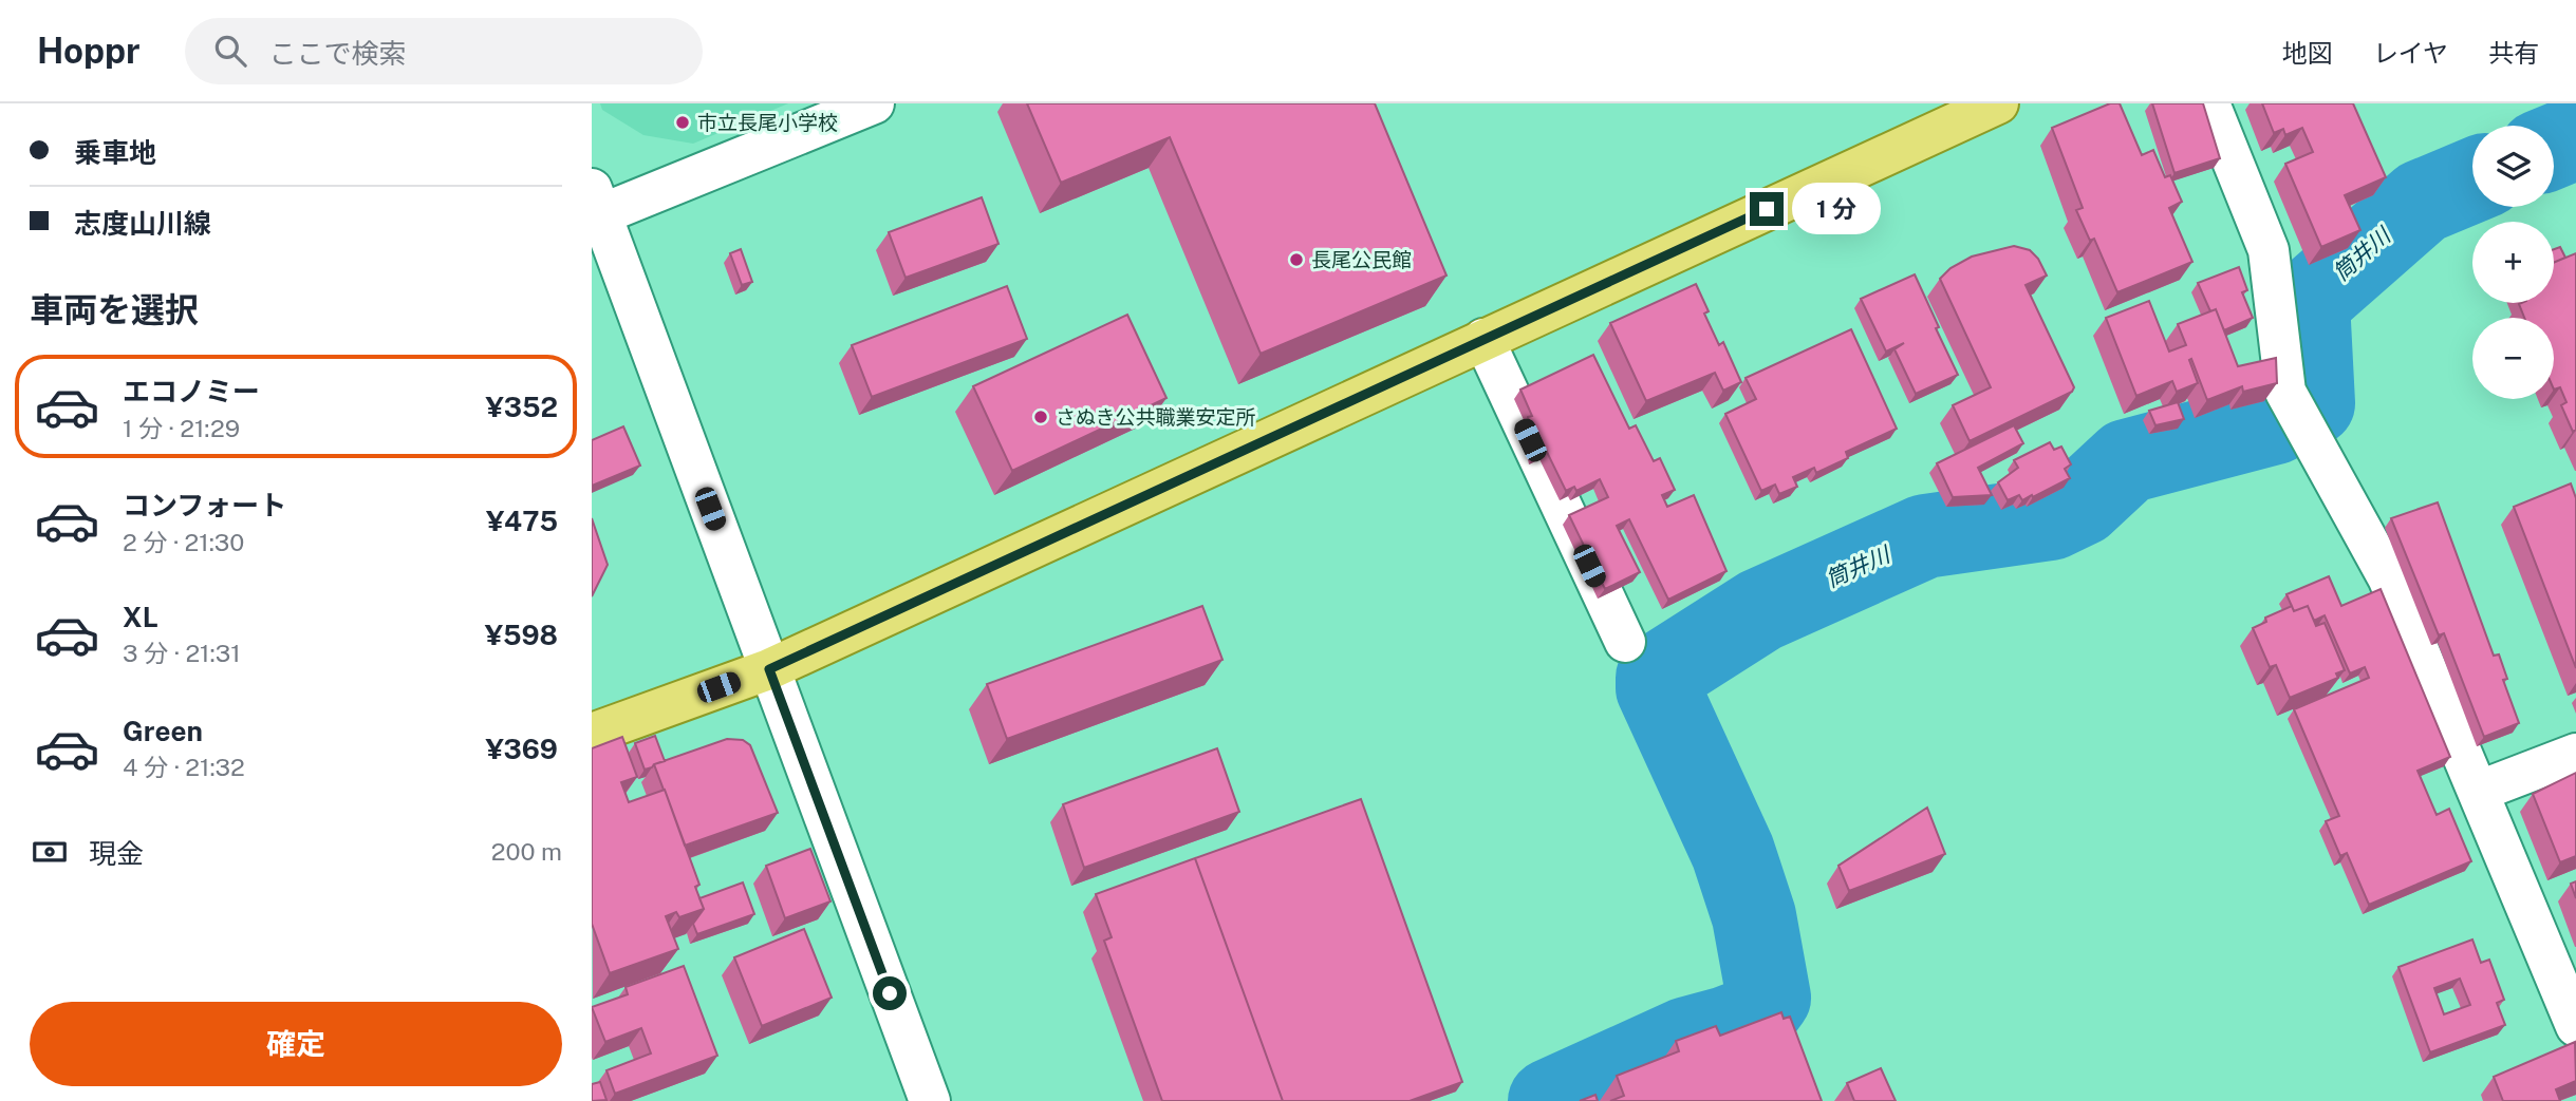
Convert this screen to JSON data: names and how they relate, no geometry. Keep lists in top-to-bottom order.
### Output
{
  "water": ["筒井川"],
  "places": ["市立長尾小学校", "長尾公民館", "さぬき公共職業安定所"],
  "page": {
    "header": "Hoppr",
    "search": "ここで検索",
    "nav": ["地図", "レイヤ", "共有"],
    "banner": ["乗車地", "志度山川線"],
    "map_buttons": ["+", "−"],
    "bubble": "1 分",
    "heading": "車両を選択",
    "list": [
      {
        "name": "エコノミー",
        "note": "1 分 · 21:29",
        "value": "¥352"
      },
      {
        "name": "コンフォート",
        "note": "2 分 · 21:30",
        "value": "¥475"
      },
      {
        "name": "XL",
        "note": "3 分 · 21:31",
        "value": "¥598"
      },
      {
        "name": "Green",
        "note": "4 分 · 21:32",
        "value": "¥369"
      }
    ],
    "pay": ["現金", "200 m"],
    "buttons": "確定"
  }
}
